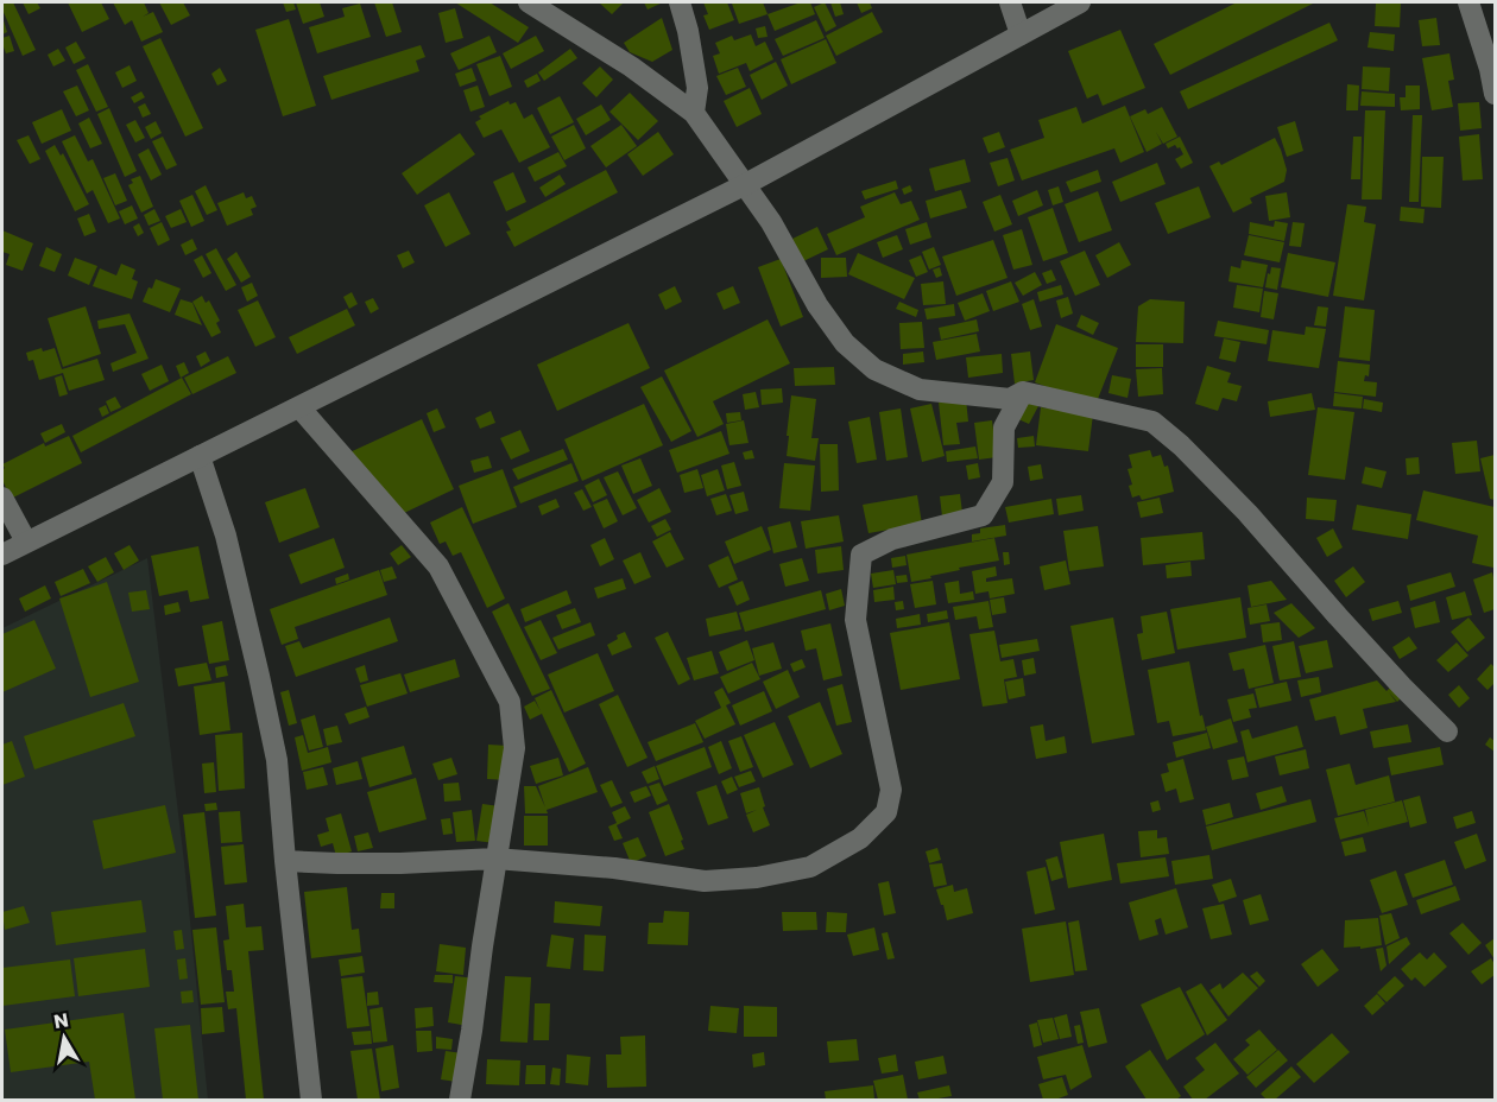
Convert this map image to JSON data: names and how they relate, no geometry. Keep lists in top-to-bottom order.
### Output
{
  "north": "top"
}
